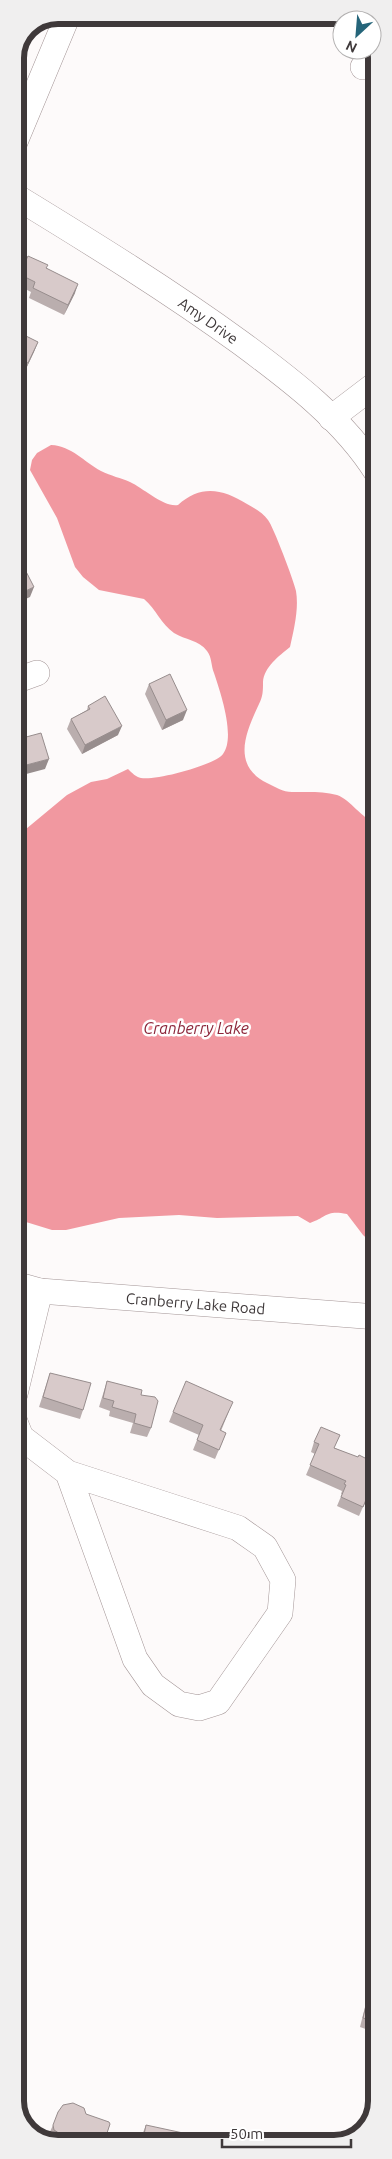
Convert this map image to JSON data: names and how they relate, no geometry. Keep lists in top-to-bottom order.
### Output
{
  "streets": {
    "street": ["Amy Drive", "Cranberry Lake Road"]
  },
  "water": ["Cranberry Lake"],
  "scale_bar": "50 m",
  "north": "bottom left"
}
